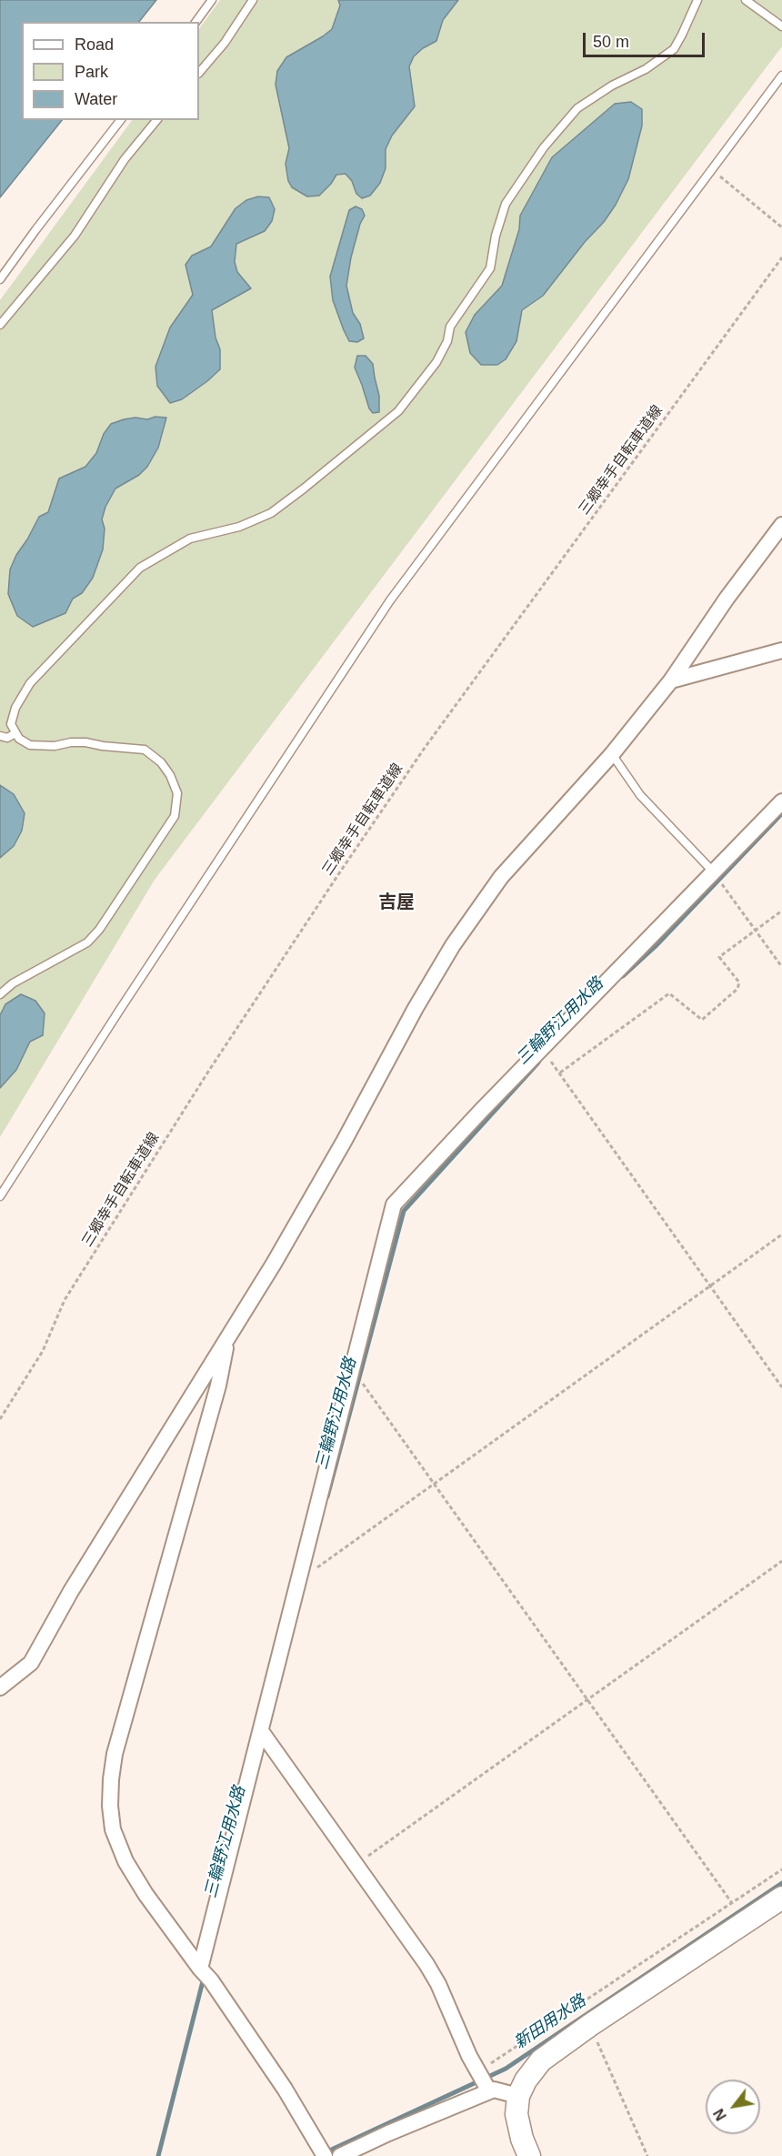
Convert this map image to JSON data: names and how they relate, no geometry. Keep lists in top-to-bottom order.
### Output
{
  "streets": {
    "path": ["三郷幸手自転車道線"]
  },
  "districts": ["吉屋"],
  "water": ["三輪野江用水路", "新田用水路"],
  "legend": ["Road", "Park", "Water"],
  "scale_bar": "50 m",
  "north": "bottom left"
}
